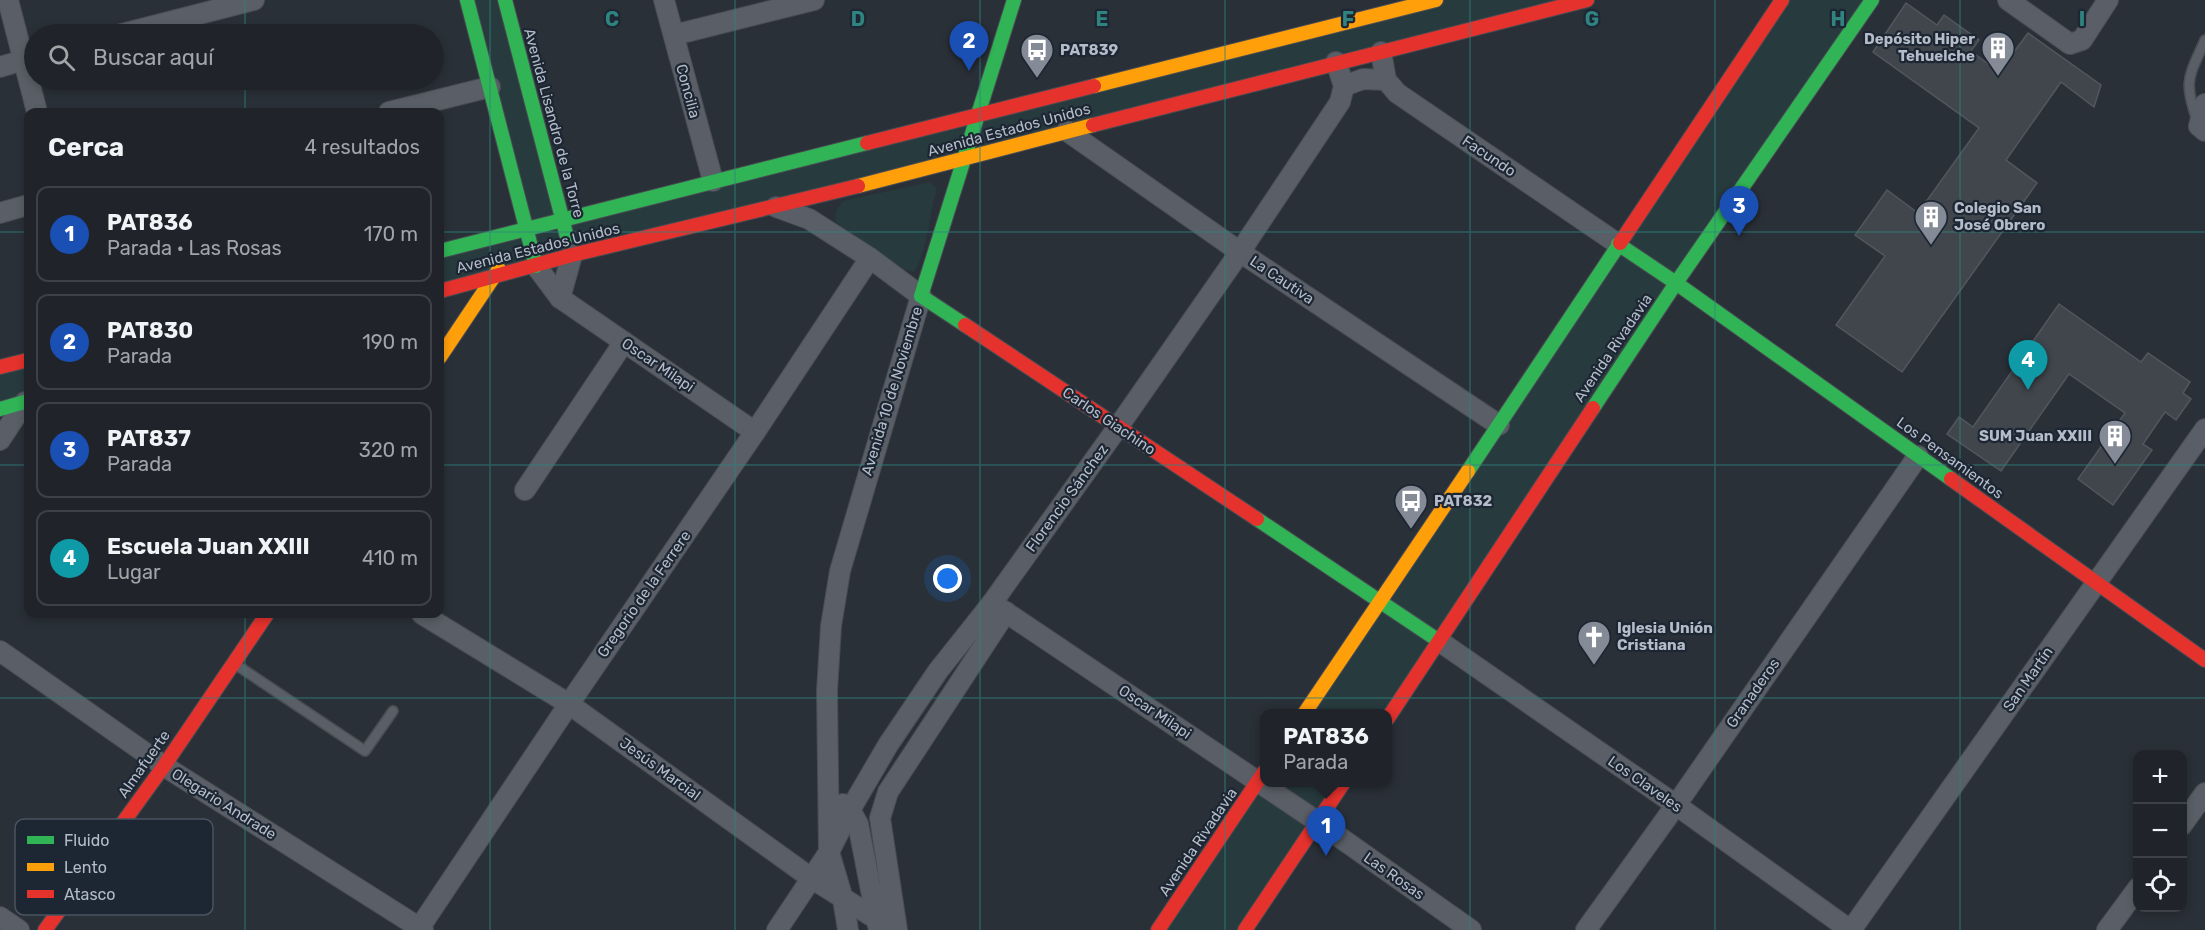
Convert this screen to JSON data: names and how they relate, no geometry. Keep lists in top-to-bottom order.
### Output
{
  "streets": {
    "main road": [
      "Avenida Lisandro de la Torre",
      "Avenida Estados Unidos",
      "Avenida Rivadavia",
      "Avenida 10 de Noviembre",
      "Carlos Giachino",
      "Los Pensamientos",
      "Almafuerte"
    ],
    "street": [
      "Concilia",
      "Facundo",
      "La Cautiva",
      "Oscar Milapi",
      "Florencio Sánchez",
      "Gregorio de la Ferrere",
      "San Martín",
      "Granaderos",
      "Jesús Marcial",
      "Los Claveles",
      "Olegario Andrade",
      "Las Rosas"
    ]
  },
  "crossings": [
    ["Concilia", "Avenida Estados Unidos"],
    ["Avenida Lisandro de la Torre", "Avenida Estados Unidos"],
    ["Avenida Estados Unidos", "La Cautiva"],
    ["Avenida Estados Unidos", "Oscar Milapi"],
    ["Avenida Estados Unidos", "Avenida 10 de Noviembre"],
    ["Avenida Estados Unidos", "Carlos Giachino"],
    ["Facundo", "Los Pensamientos"],
    ["La Cautiva", "Florencio Sánchez"],
    ["Avenida Rivadavia", "Carlos Giachino"],
    ["Avenida Rivadavia", "Los Pensamientos"],
    ["Avenida Rivadavia", "Los Claveles"],
    ["Oscar Milapi", "Florencio Sánchez"],
    ["Oscar Milapi", "Gregorio de la Ferrere"],
    ["Oscar Milapi", "Las Rosas"],
    ["Avenida 10 de Noviembre", "Carlos Giachino"],
    ["Avenida 10 de Noviembre", "Florencio Sánchez"],
    ["Avenida 10 de Noviembre", "Jesús Marcial"],
    ["Carlos Giachino", "Florencio Sánchez"],
    ["Carlos Giachino", "Gregorio de la Ferrere"],
    ["Carlos Giachino", "Los Claveles"],
    ["Los Pensamientos", "San Martín"],
    ["Los Pensamientos", "Granaderos"],
    ["Florencio Sánchez", "Jesús Marcial"],
    ["Gregorio de la Ferrere", "Jesús Marcial"],
    ["Gregorio de la Ferrere", "Olegario Andrade"],
    ["San Martín", "Los Claveles"],
    ["Granaderos", "Los Claveles"],
    ["Almafuerte", "Olegario Andrade"]
  ],
  "places": {
    "building": ["Depósito Hiper Tehuelche", "Colegio San José Obrero", "SUM Juan XXIII"],
    "bus stop": ["PAT839", "PAT832"],
    "church": ["Iglesia Unión Cristiana"]
  },
  "legend": ["Fluido", "Lento", "Atasco"],
  "page": {
    "pins": [
      "2",
      "3",
      "4",
      "1"
    ],
    "search": "Buscar aquí",
    "heading": ["Cerca", "4 resultados"],
    "list": [
      {
        "mark": "1",
        "name": "PAT836",
        "note": "Parada · Las Rosas",
        "value": "170 m"
      },
      {
        "mark": "2",
        "name": "PAT830",
        "note": "Parada",
        "value": "190 m"
      },
      {
        "mark": "3",
        "name": "PAT837",
        "note": "Parada",
        "value": "320 m"
      },
      {
        "mark": "4",
        "name": "Escuela Juan XXIII",
        "note": "Lugar",
        "value": "410 m"
      }
    ],
    "popup": ["PAT836", "Parada"],
    "map_buttons": ["+", "−"]
  },
  "grid": {
    "columns": [
      "C",
      "D",
      "E",
      "F",
      "G",
      "H",
      "I"
    ]
  }
}
